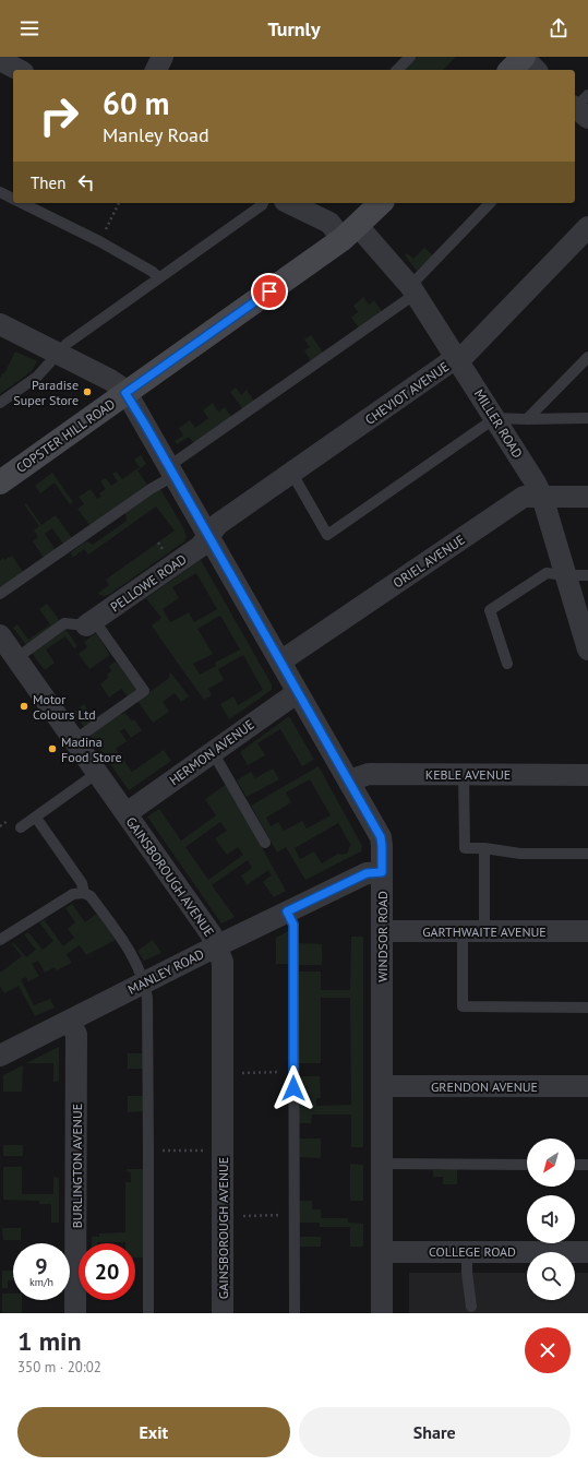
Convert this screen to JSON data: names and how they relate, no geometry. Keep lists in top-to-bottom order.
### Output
{
  "streets": {
    "street": [
      "CHEVIOT AVENUE",
      "MILLER ROAD",
      "COPSTER HILL ROAD",
      "ORIEL AVENUE",
      "PELLOWE ROAD",
      "HERMON AVENUE",
      "KEBLE AVENUE",
      "GAINSBOROUGH AVENUE",
      "GARTHWAITE AVENUE",
      "WINDSOR ROAD",
      "MANLEY ROAD",
      "GRENDON AVENUE",
      "BURLINGTON AVENUE",
      "COLLEGE ROAD"
    ]
  },
  "crossings": [
    ["CHEVIOT AVENUE", "MILLER ROAD"],
    ["CHEVIOT AVENUE", "PELLOWE ROAD"],
    ["CHEVIOT AVENUE", "WINDSOR ROAD"],
    ["MILLER ROAD", "COPSTER HILL ROAD"],
    ["MILLER ROAD", "ORIEL AVENUE"],
    ["COPSTER HILL ROAD", "WINDSOR ROAD"],
    ["ORIEL AVENUE", "WINDSOR ROAD"],
    ["PELLOWE ROAD", "WINDSOR ROAD"],
    ["HERMON AVENUE", "GAINSBOROUGH AVENUE"],
    ["HERMON AVENUE", "WINDSOR ROAD"],
    ["KEBLE AVENUE", "WINDSOR ROAD"],
    ["GAINSBOROUGH AVENUE", "MANLEY ROAD"],
    ["GARTHWAITE AVENUE", "WINDSOR ROAD"],
    ["WINDSOR ROAD", "MANLEY ROAD"],
    ["WINDSOR ROAD", "GRENDON AVENUE"],
    ["WINDSOR ROAD", "COLLEGE ROAD"],
    ["MANLEY ROAD", "BURLINGTON AVENUE"]
  ],
  "places": ["Paradise Super Store", "Motor Colours Ltd", "Madina Food Store"],
  "north": "bottom left",
  "page": {
    "header": "Turnly",
    "turn": ["60 m", "Manley Road"],
    "then": "Then",
    "speed": "9 km/h",
    "limit": "20",
    "heading": ["1 min", "350 m · 20:02"],
    "buttons": ["Exit", "Share"]
  }
}
